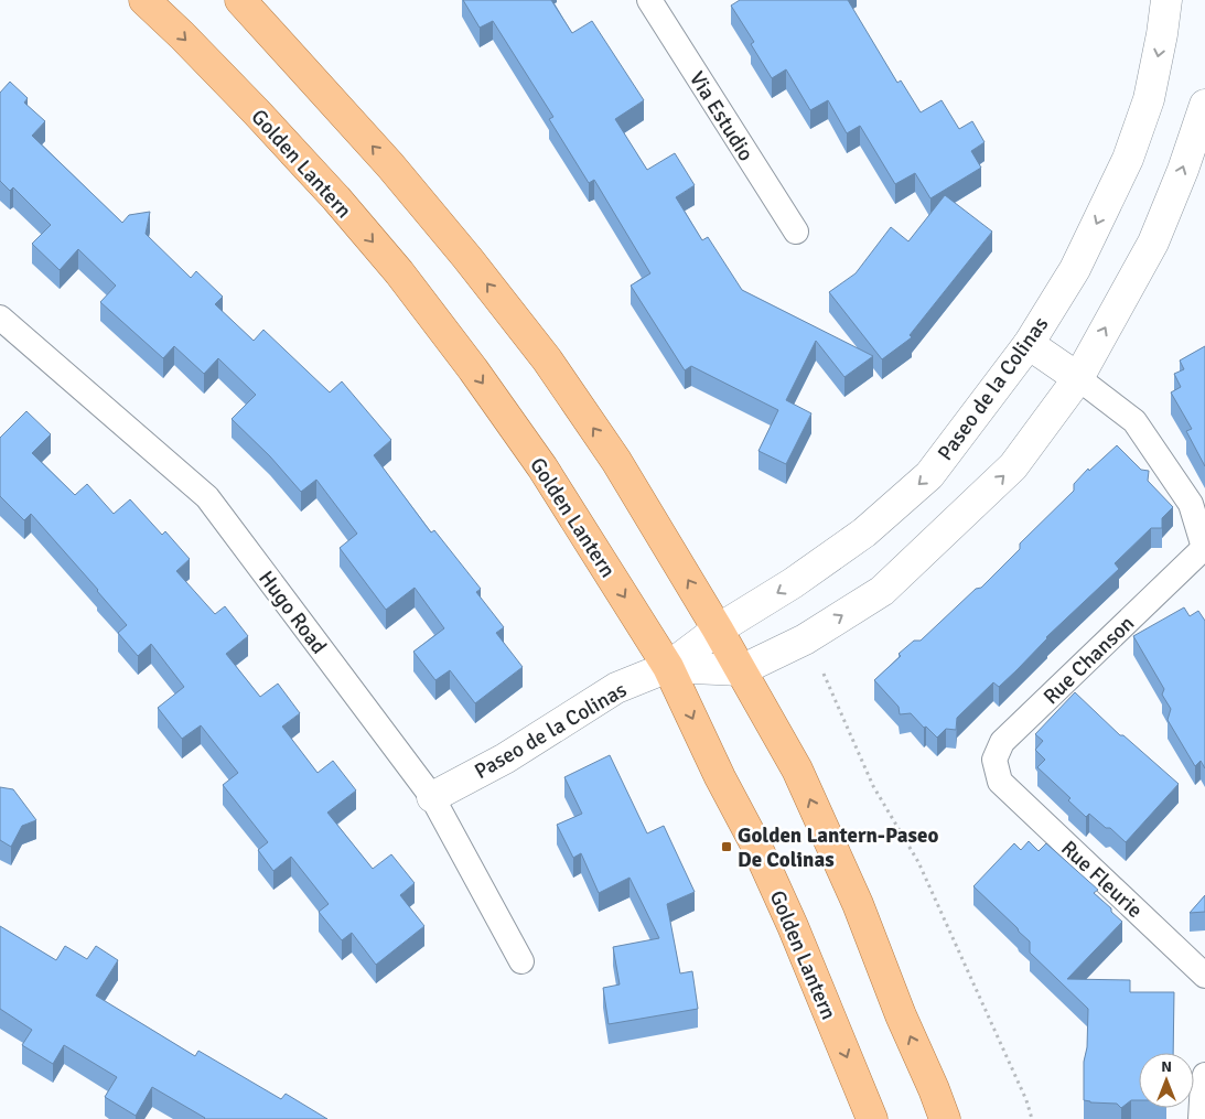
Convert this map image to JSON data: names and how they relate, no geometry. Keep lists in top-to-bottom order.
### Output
{
  "streets": {
    "main road": ["Golden Lantern", "Paseo de la Colinas"],
    "street": [
      "Via Estudio",
      "Hugo Road",
      "Rue Chanson",
      "Rue Fleurie"
    ]
  },
  "crossings": [
    ["Golden Lantern", "Paseo de la Colinas"],
    ["Paseo de la Colinas", "Hugo Road"],
    ["Rue Chanson", "Rue Fleurie"]
  ],
  "places": {
    "transit": ["Golden Lantern-Paseo De Colinas"]
  },
  "north": "top"
}
